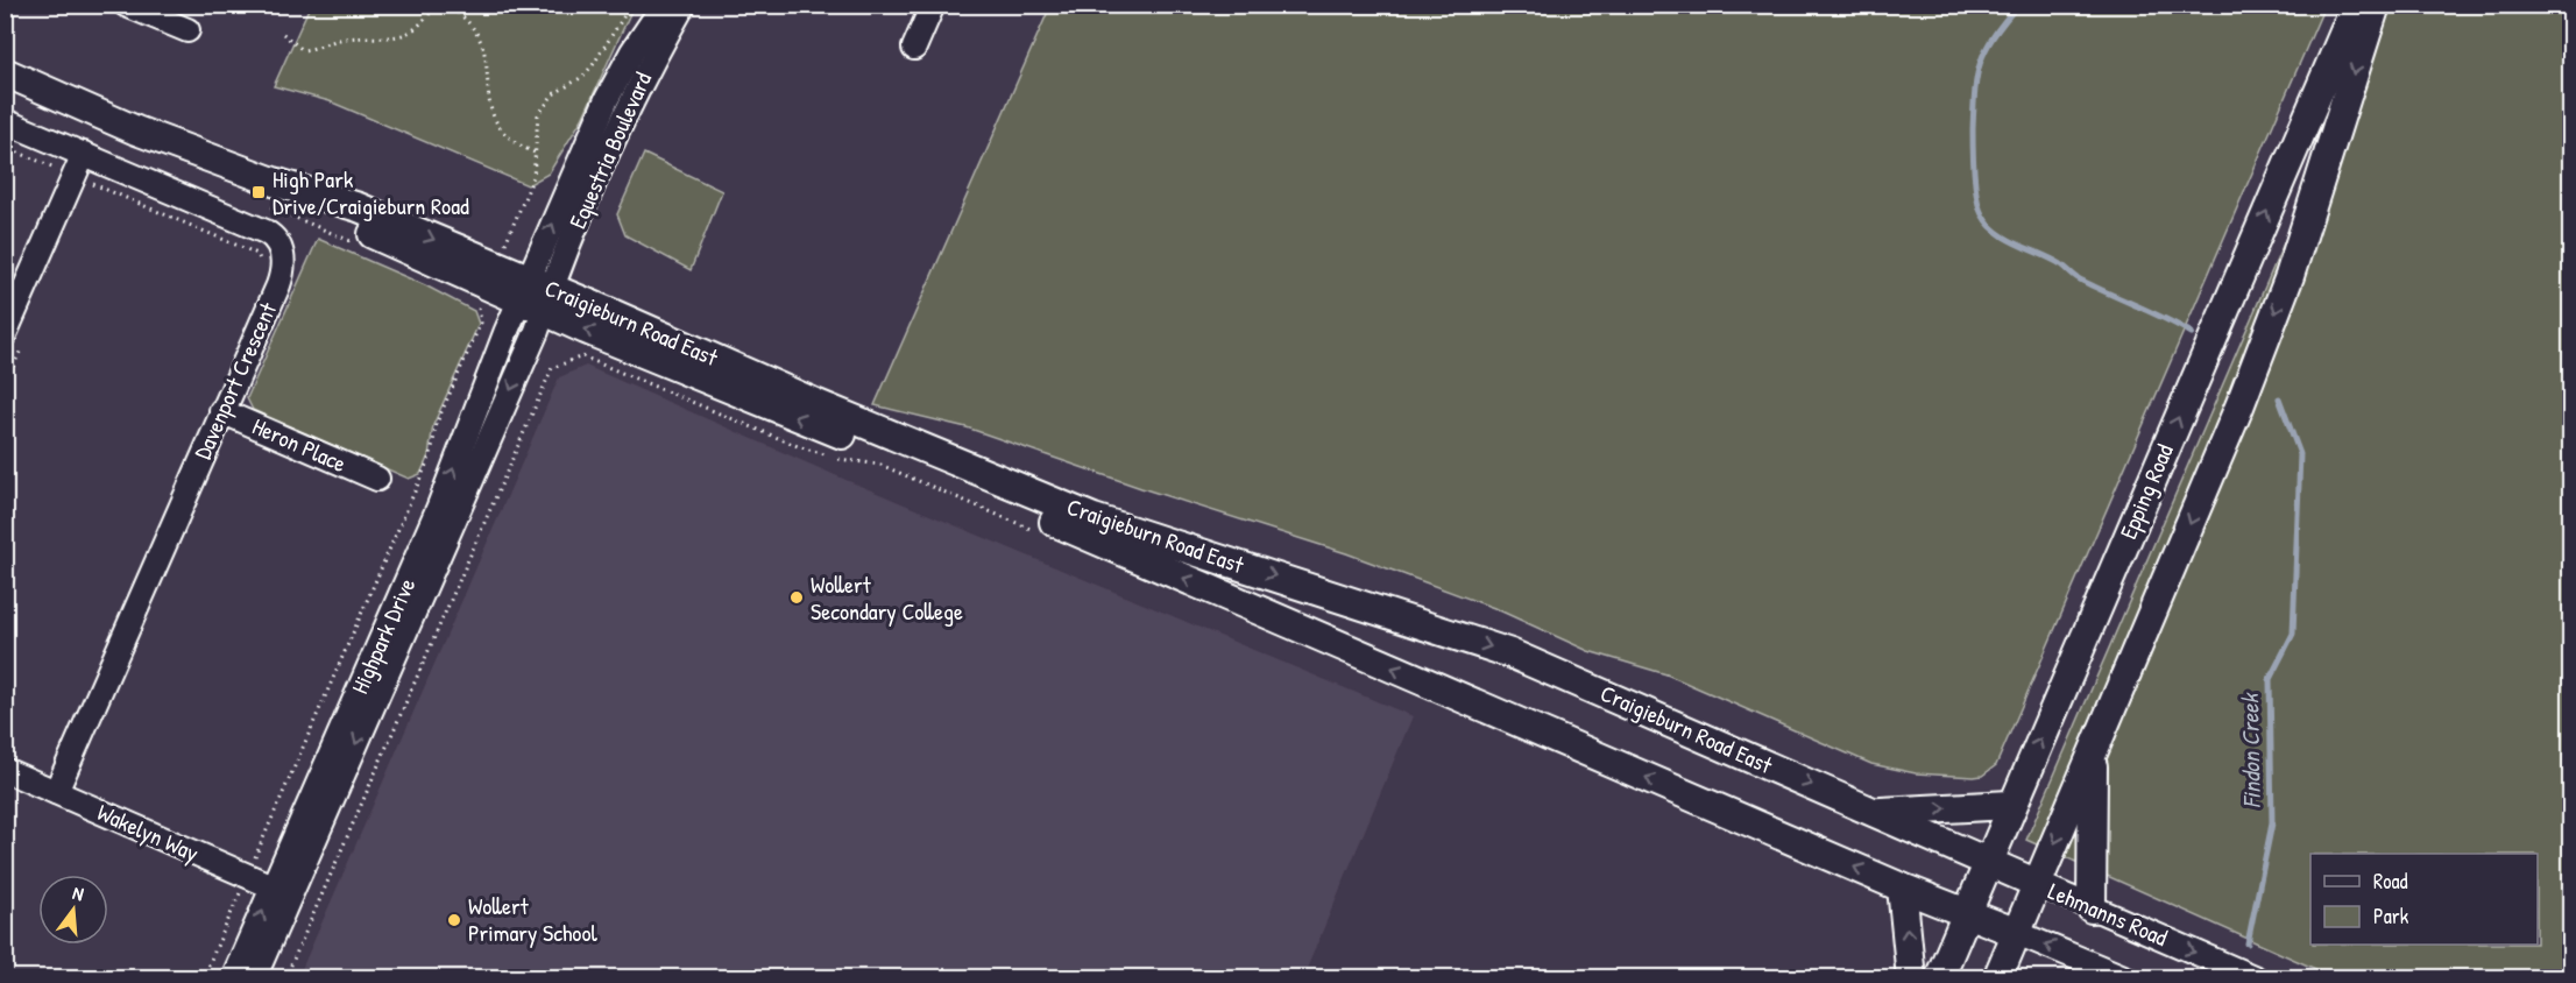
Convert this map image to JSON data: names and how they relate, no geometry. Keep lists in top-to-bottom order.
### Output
{
  "streets": {
    "main road": ["Craigieburn Road East", "Epping Road"],
    "street": [
      "Equestria Boulevard",
      "Davenport Crescent",
      "Heron Place",
      "Highpark Drive",
      "Wakelyn Way",
      "Lehmanns Road"
    ]
  },
  "crossings": [
    ["Equestria Boulevard", "Craigieburn Road East"],
    ["Equestria Boulevard", "Highpark Drive"],
    ["Craigieburn Road East", "Epping Road"],
    ["Craigieburn Road East", "Highpark Drive"],
    ["Craigieburn Road East", "Lehmanns Road"],
    ["Davenport Crescent", "Heron Place"],
    ["Davenport Crescent", "Wakelyn Way"],
    ["Highpark Drive", "Wakelyn Way"]
  ],
  "water": ["Findon Creek"],
  "places": {
    "transit": ["High Park Drive/Craigieburn Road"],
    "other": ["Wollert Secondary College", "Wollert Primary School"]
  },
  "legend": ["Road", "Park"],
  "north": "top"
}
